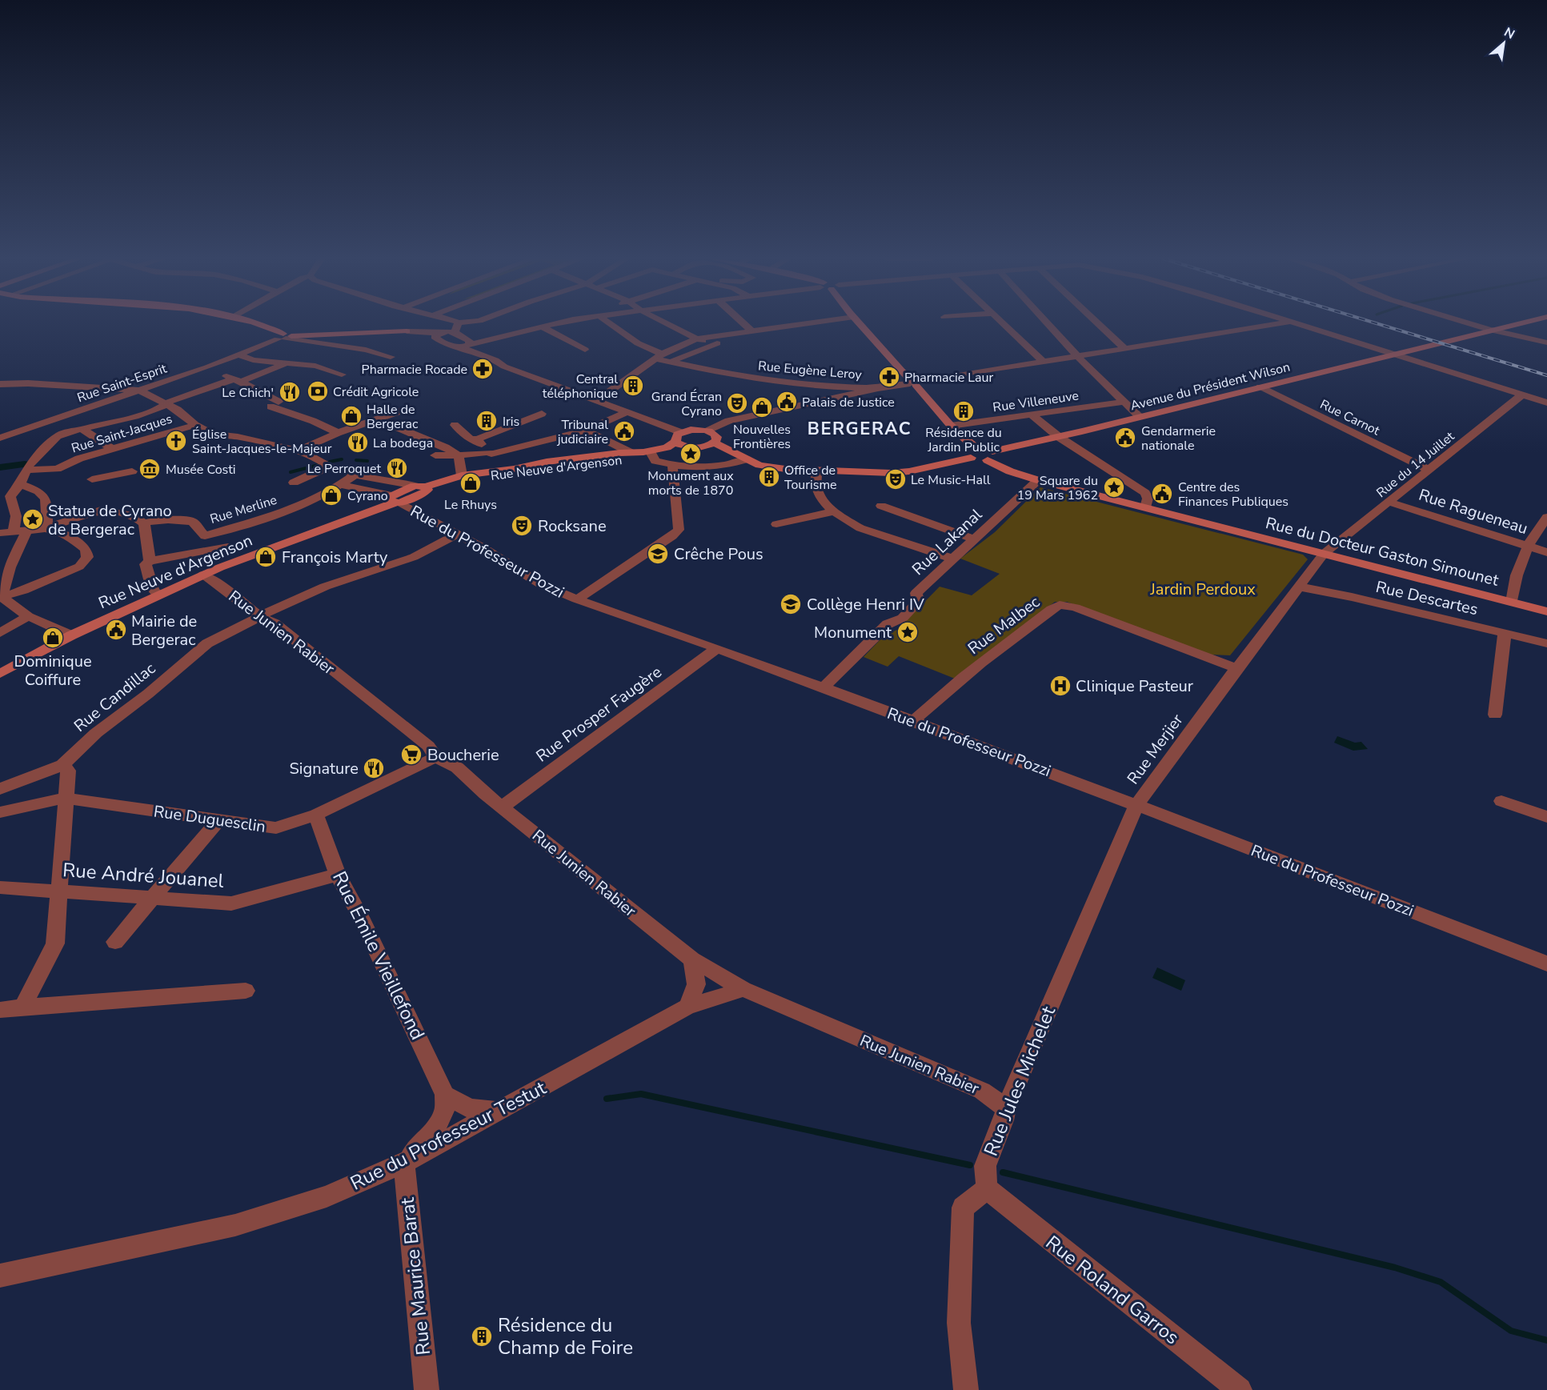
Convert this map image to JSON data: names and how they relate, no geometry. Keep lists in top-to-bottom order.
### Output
{
  "streets": {
    "main road": ["Avenue du Président Wilson", "Rue Neuve d'Argenson", "Rue du Docteur Gaston Simounet"],
    "street": [
      "Rue Eugène Leroy",
      "Rue Saint-Esprit",
      "Rue Villeneuve",
      "Rue Carnot",
      "Rue Saint-Jacques",
      "Rue du 14 Juillet",
      "Rue Merline",
      "Rue Ragueneau",
      "Rue Lakanal",
      "Rue du Professeur Pozzi",
      "Rue Descartes",
      "Rue Malbec",
      "Rue Junien Rabier",
      "Rue Candillac",
      "Rue Prosper Faugère",
      "Rue Merjier",
      "Rue Duguesclin",
      "Rue André Jouanel",
      "Rue Émile Vieillefond",
      "Rue Jules Michelet",
      "Rue du Professeur Testut",
      "Rue Maurice Barat",
      "Rue Roland Garros"
    ]
  },
  "crossings": [
    ["Avenue du Président Wilson", "Rue Carnot"],
    ["Avenue du Président Wilson", "Rue du Docteur Gaston Simounet"],
    ["Rue Carnot", "Rue du 14 Juillet"],
    ["Rue du 14 Juillet", "Rue Ragueneau"],
    ["Rue du 14 Juillet", "Rue du Docteur Gaston Simounet"],
    ["Rue du 14 Juillet", "Rue Merjier"],
    ["Rue Neuve d'Argenson", "Rue du Professeur Pozzi"],
    ["Rue Neuve d'Argenson", "Rue Junien Rabier"],
    ["Rue Merline", "Rue du Professeur Pozzi"],
    ["Rue Lakanal", "Rue du Professeur Pozzi"],
    ["Rue Lakanal", "Rue du Docteur Gaston Simounet"],
    ["Rue du Professeur Pozzi", "Rue Malbec"],
    ["Rue du Professeur Pozzi", "Rue Candillac"],
    ["Rue du Professeur Pozzi", "Rue Prosper Faugère"],
    ["Rue du Professeur Pozzi", "Rue Merjier"],
    ["Rue du Professeur Pozzi", "Rue Jules Michelet"],
    ["Rue du Docteur Gaston Simounet", "Rue Merjier"],
    ["Rue Descartes", "Rue Merjier"],
    ["Rue Malbec", "Rue Merjier"],
    ["Rue Junien Rabier", "Rue Candillac"],
    ["Rue Junien Rabier", "Rue Prosper Faugère"],
    ["Rue Junien Rabier", "Rue Duguesclin"],
    ["Rue Junien Rabier", "Rue Jules Michelet"],
    ["Rue Junien Rabier", "Rue du Professeur Testut"],
    ["Rue Merjier", "Rue Jules Michelet"],
    ["Rue Duguesclin", "Rue Émile Vieillefond"],
    ["Rue André Jouanel", "Rue Émile Vieillefond"],
    ["Rue Jules Michelet", "Rue Roland Garros"],
    ["Rue du Professeur Testut", "Rue Maurice Barat"]
  ],
  "districts": ["BERGERAC"],
  "parks": ["Jardin Perdoux"],
  "places": {
    "pharmacy": ["Pharmacie Rocade", "Pharmacie Laur"],
    "building": [
      "Central téléphonique",
      "Résidence du Jardin Public",
      "Iris",
      "Office de Tourisme",
      "Résidence du Champ de Foire"
    ],
    "bank": ["Crédit Agricole"],
    "restaurant": [
      "Le Chich'",
      "La bodega",
      "Le Perroquet",
      "Signature"
    ],
    "public building": [
      "Palais de Justice",
      "Tribunal judiciaire",
      "Gendarmerie nationale",
      "Centre des Finances Publiques",
      "Mairie de Bergerac"
    ],
    "theatre": ["Grand Écran Cyrano", "Le Music-Hall", "Rocksane"],
    "shop": [
      "Nouvelles Frontières",
      "Halle de Bergerac",
      "Le Rhuys",
      "Cyrano",
      "François Marty",
      "Dominique Coiffure"
    ],
    "church": ["Église Saint-Jacques-le-Majeur"],
    "place": [
      "Monument aux morts de 1870",
      "Square du 19 Mars 1962",
      "Statue de Cyrano de Bergerac",
      "Monument"
    ],
    "museum": ["Musée Costi"],
    "school or university": ["Crêche Pous", "Collège Henri IV"],
    "hospital": ["Clinique Pasteur"],
    "supermarket": ["Boucherie"]
  },
  "north": "top right"
}
